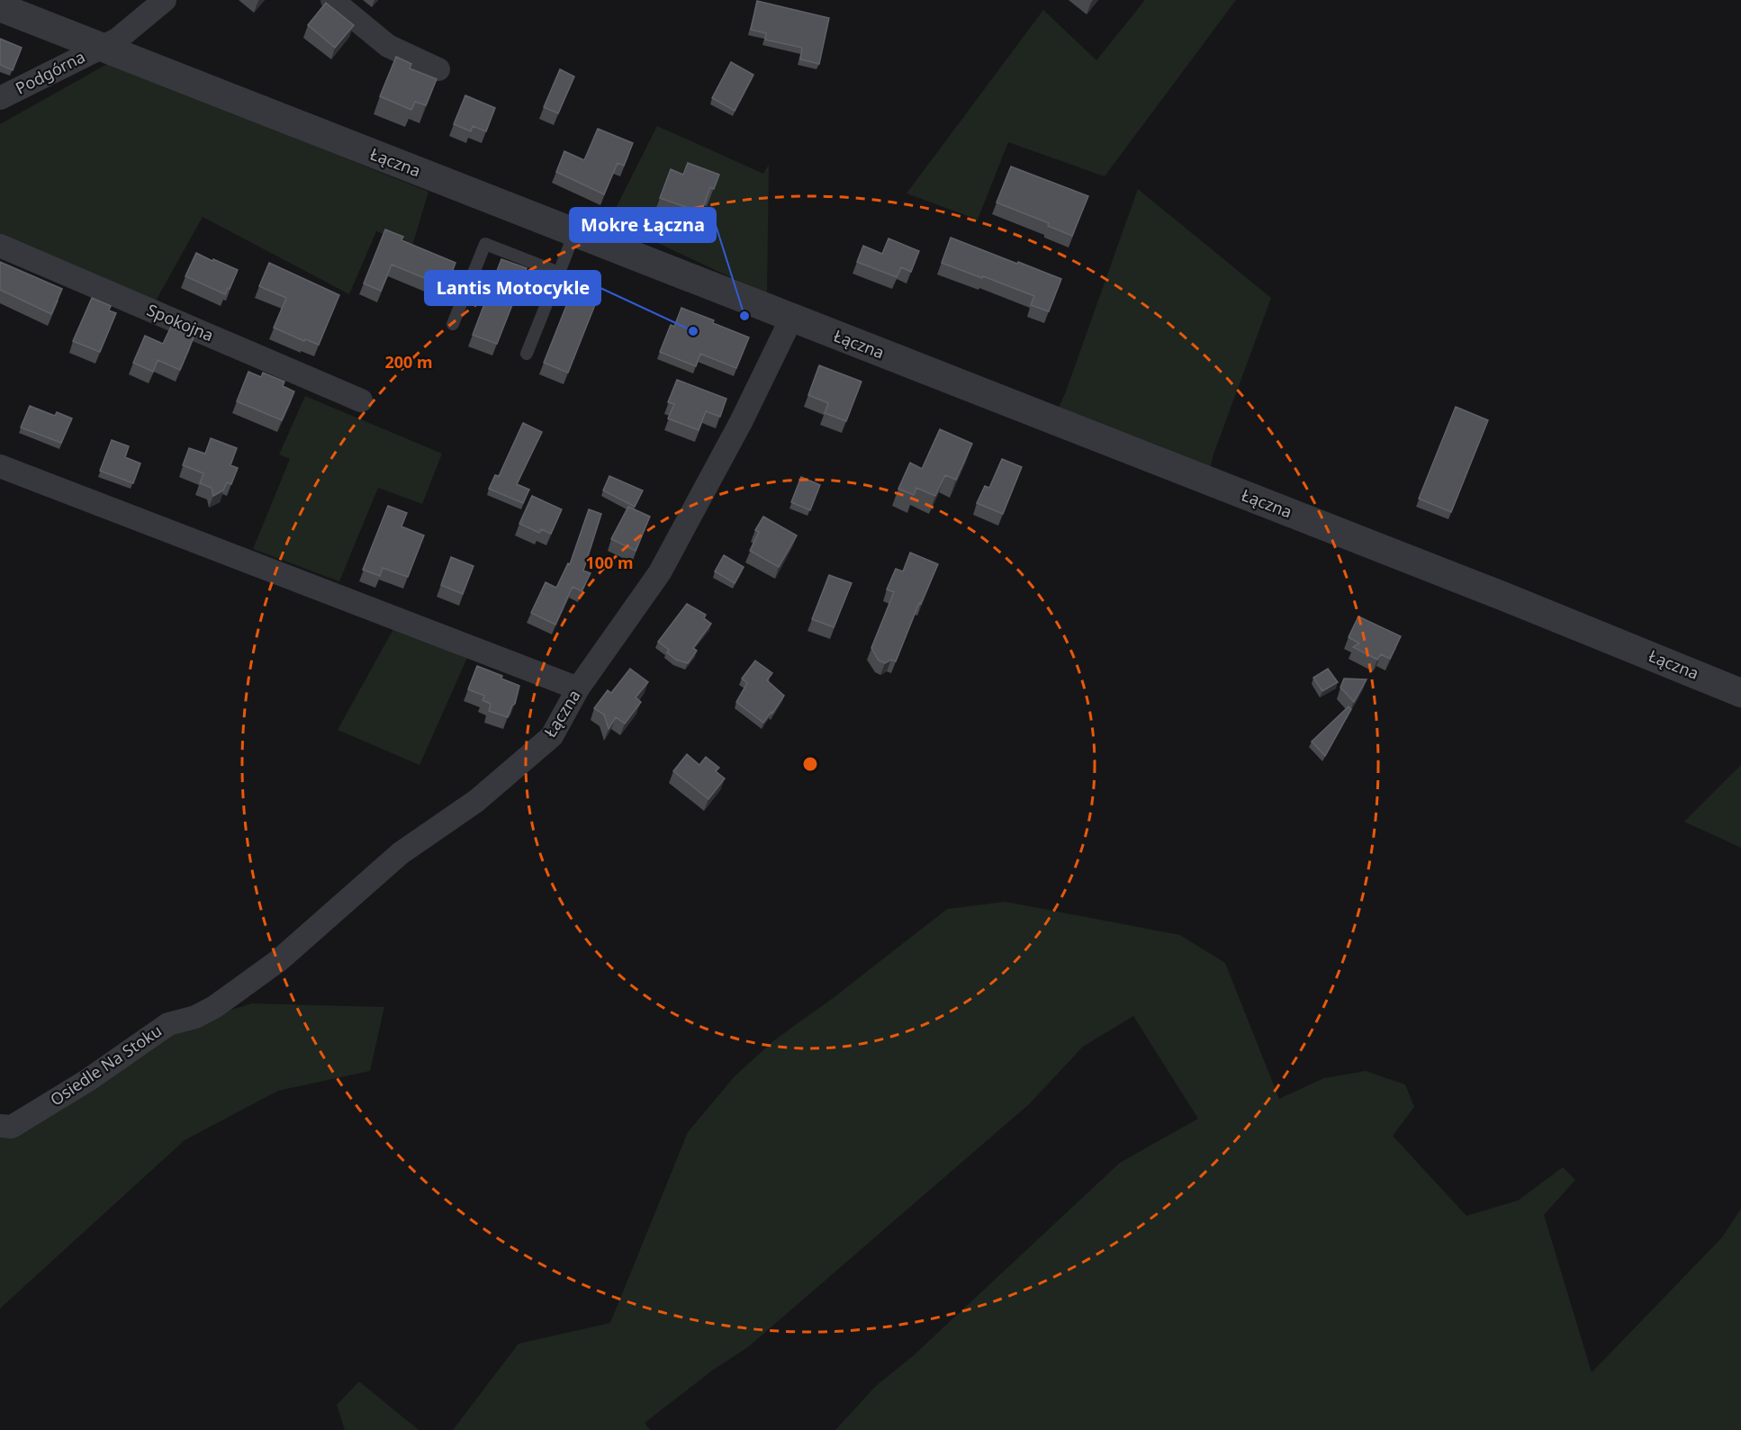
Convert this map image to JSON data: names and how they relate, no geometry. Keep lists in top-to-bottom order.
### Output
{
  "streets": {
    "street": [
      "Podgórna",
      "Łączna",
      "Spokojna",
      "Osiedle Na Stoku"
    ]
  },
  "crossings": [
    ["Podgórna", "Łączna"],
    ["Łączna", "Osiedle Na Stoku"]
  ],
  "places": ["Mokre Łączna", "Lantis Motocykle"],
  "rings": ["200 m", "100 m"]
}
